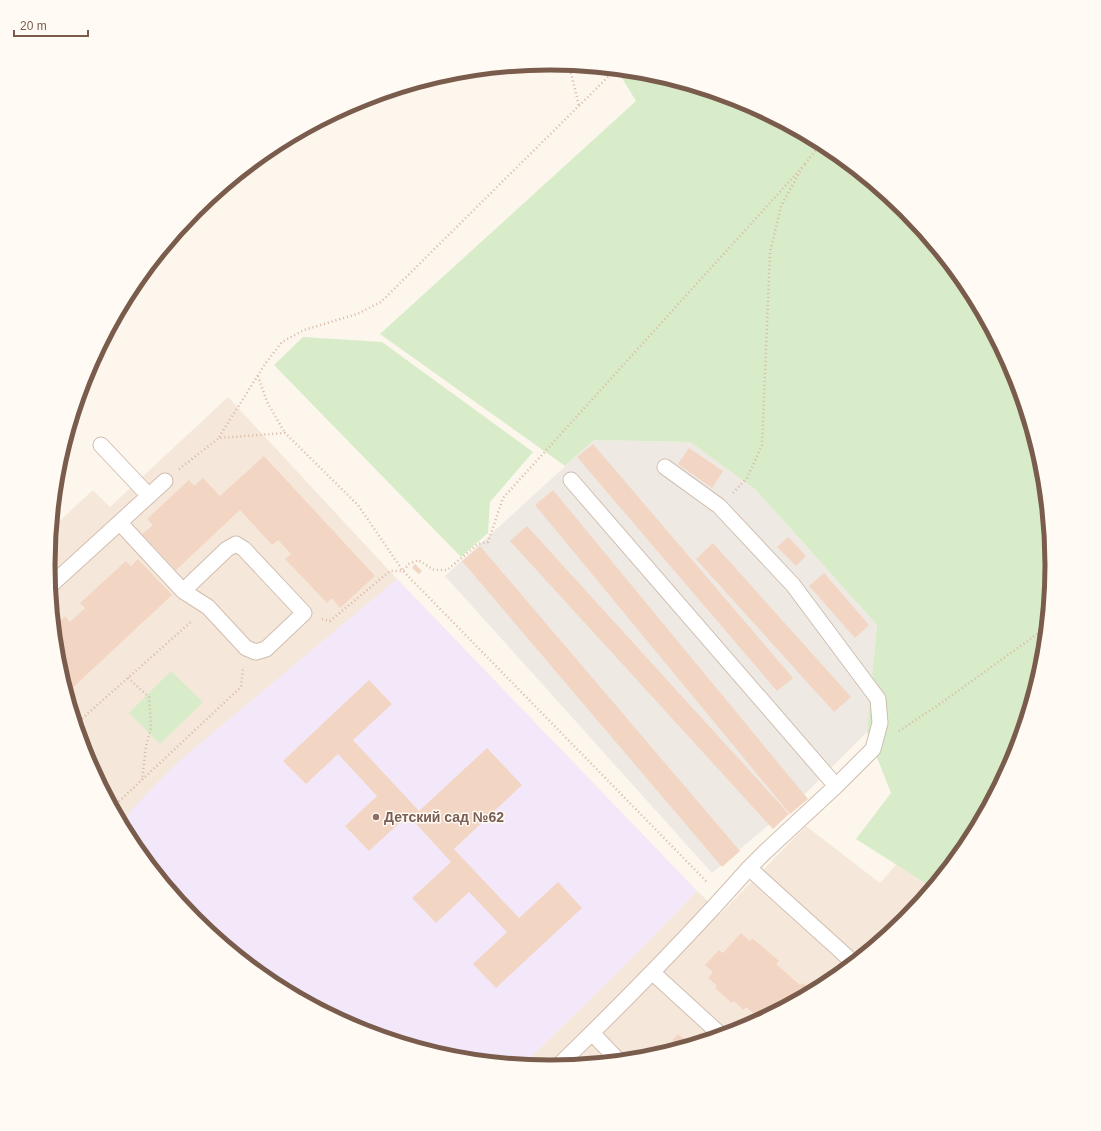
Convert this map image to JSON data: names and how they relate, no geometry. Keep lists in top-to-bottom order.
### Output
{
  "places": ["Детский сад №62"],
  "scale_bar": "20 m"
}
